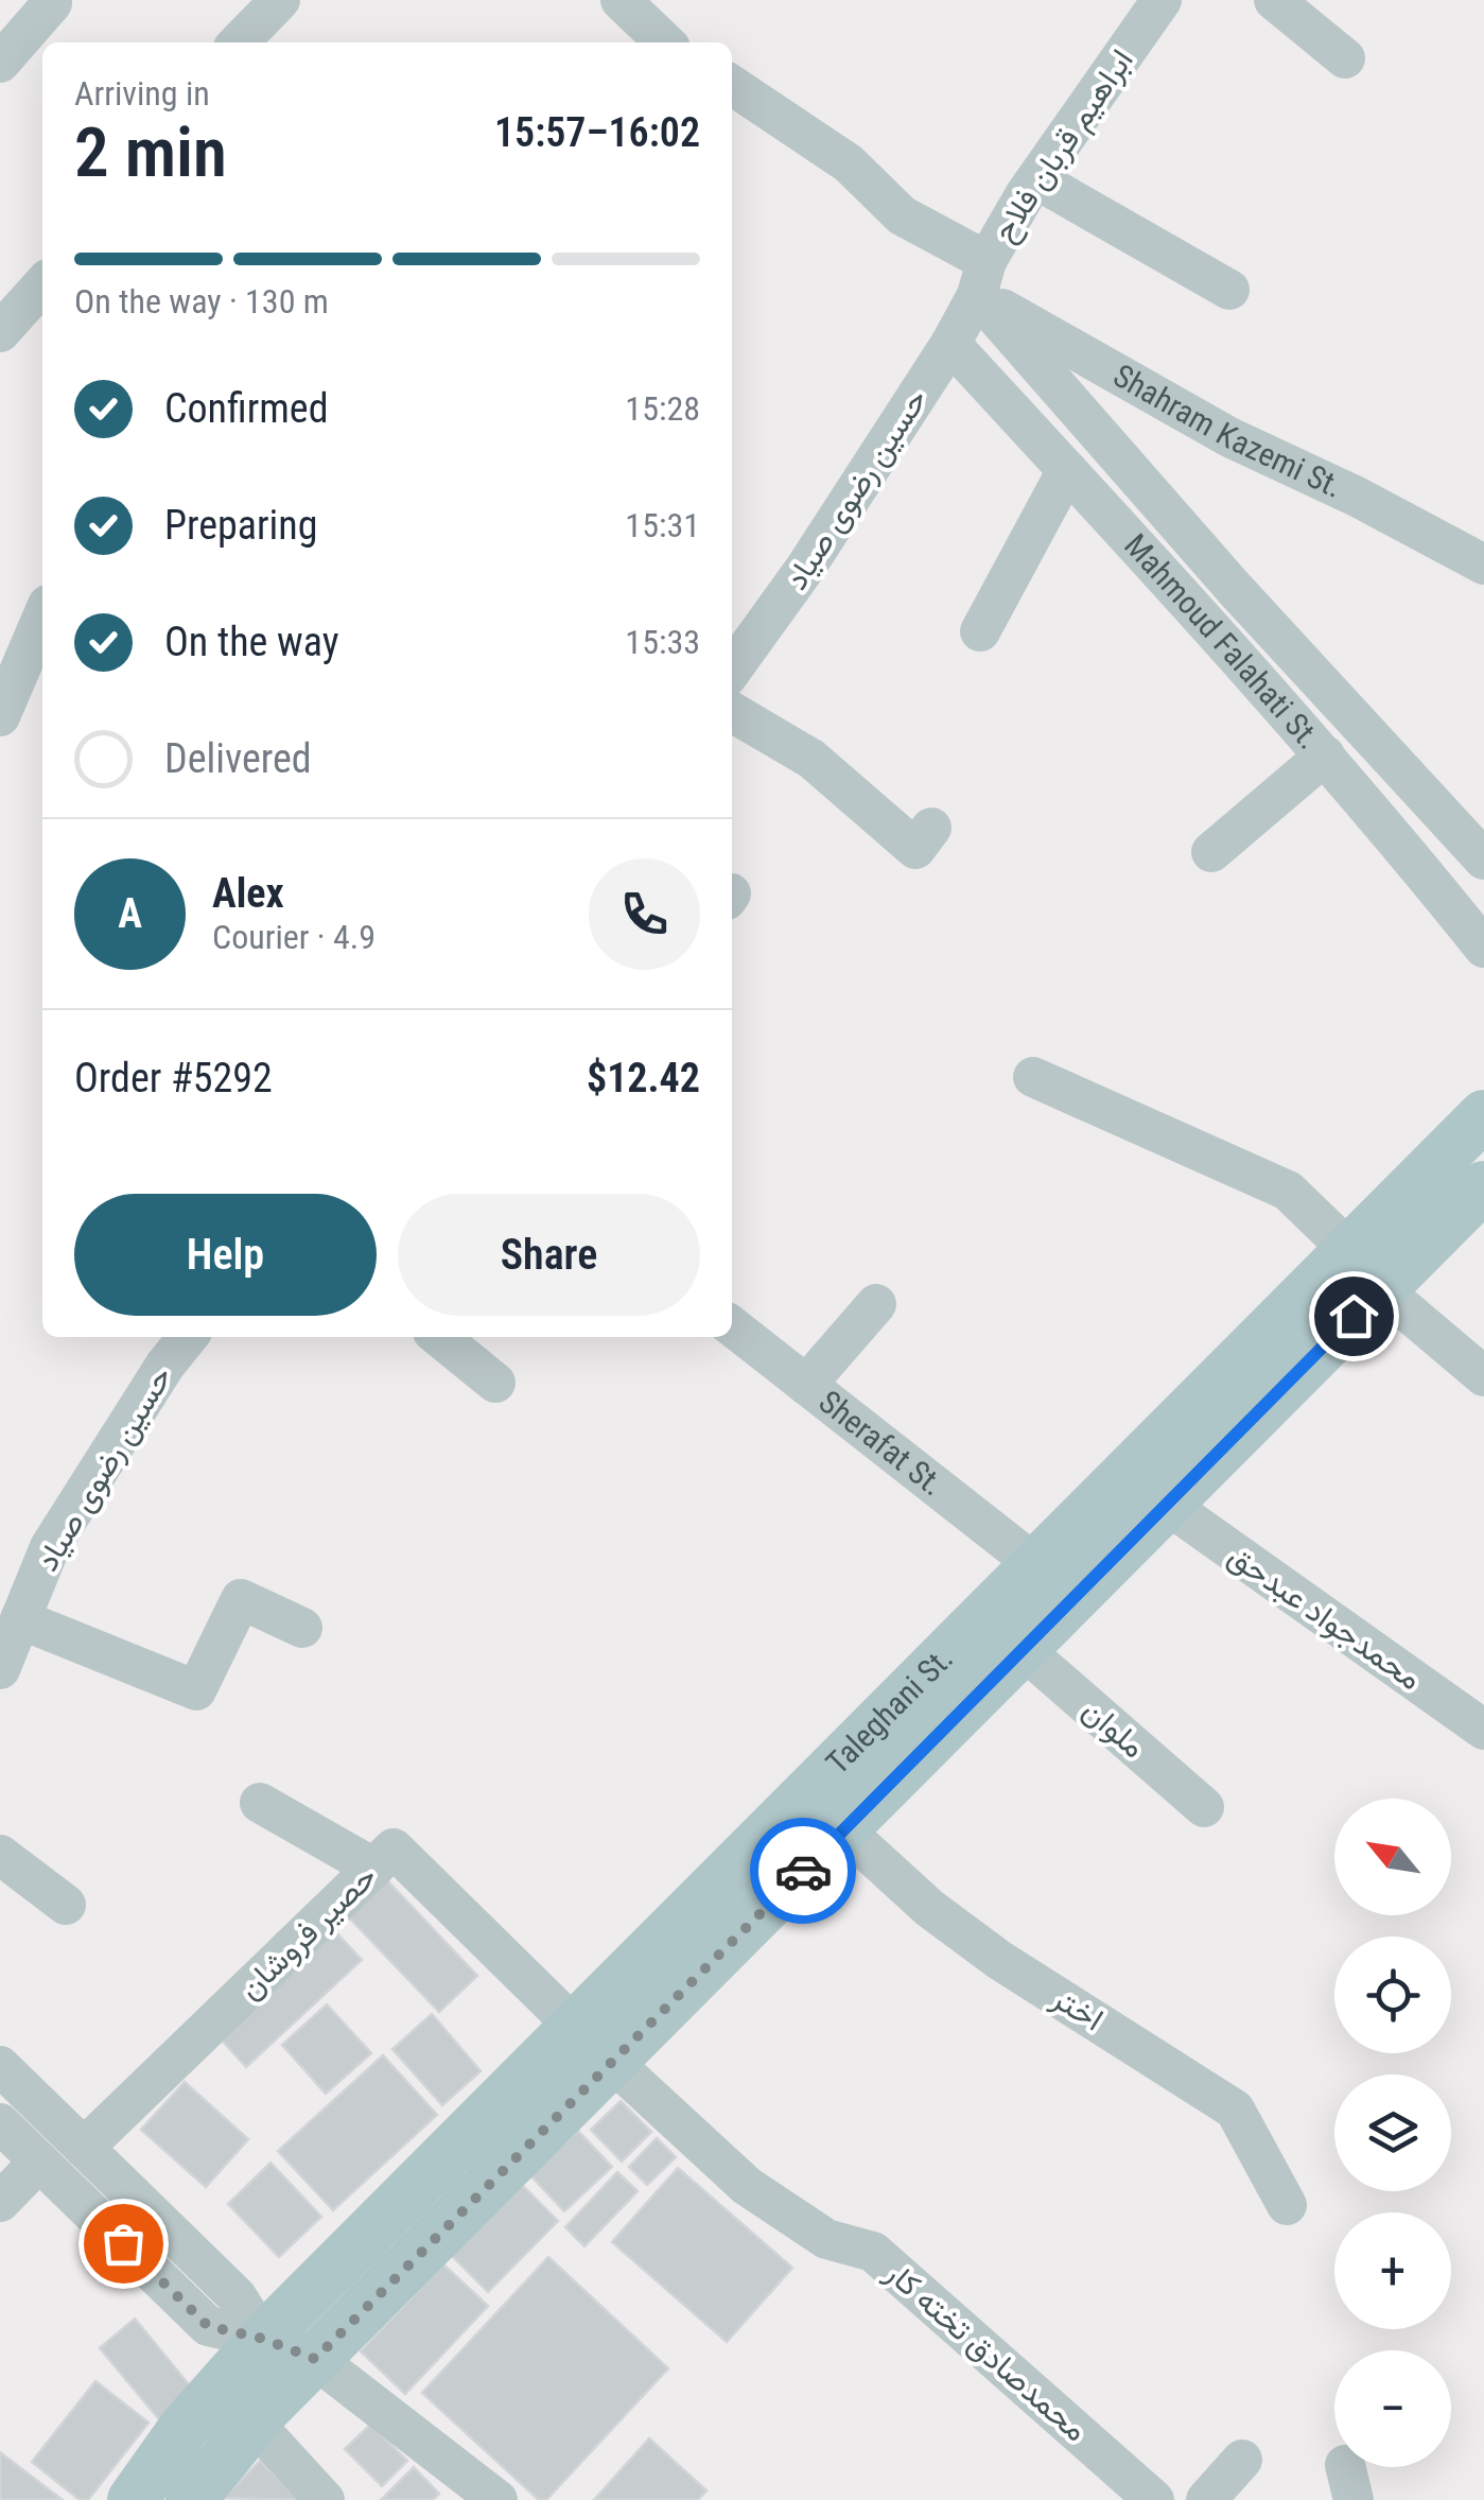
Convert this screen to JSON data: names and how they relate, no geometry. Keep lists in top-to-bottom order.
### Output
{
  "streets": {
    "main road": ["Taleghani St."],
    "street": [
      "ابراهیم قربان فلاح",
      "Shahram Kazemi St.",
      "حسین رضوی صیاد",
      "Mahmoud Falahati St.",
      "Sherafat St.",
      "محمدجواد عبدحق",
      "ملوان",
      "حصیر فروشان",
      "اختر",
      "محمدصادق تخته کار"
    ]
  },
  "crossings": [
    ["ابراهیم قربان فلاح", "Shahram Kazemi St."],
    ["ابراهیم قربان فلاح", "حسین رضوی صیاد"],
    ["ابراهیم قربان فلاح", "Mahmoud Falahati St."],
    ["Shahram Kazemi St.", "حسین رضوی صیاد"],
    ["Shahram Kazemi St.", "Mahmoud Falahati St."],
    ["حسین رضوی صیاد", "Mahmoud Falahati St."],
    ["Sherafat St.", "Taleghani St."],
    ["محمدجواد عبدحق", "Taleghani St."],
    ["Taleghani St.", "ملوان"],
    ["Taleghani St.", "حصیر فروشان"],
    ["Taleghani St.", "اختر"],
    ["Taleghani St.", "محمدصادق تخته کار"]
  ],
  "north": "top left",
  "page": {
    "heading": ["2 min", "Arriving in", "15:57–16:02"],
    "panel": [
      "Alex",
      "Courier · 4.9",
      "Order #5292",
      "$12.42"
    ],
    "bar": "On the way · 130 m",
    "list": [
      ["Confirmed", "15:28"],
      ["Preparing", "15:31"],
      ["On the way", "15:33"],
      "Delivered"
    ],
    "round": "A",
    "buttons": ["Help", "Share"],
    "map_buttons": ["+", "−"]
  }
}
